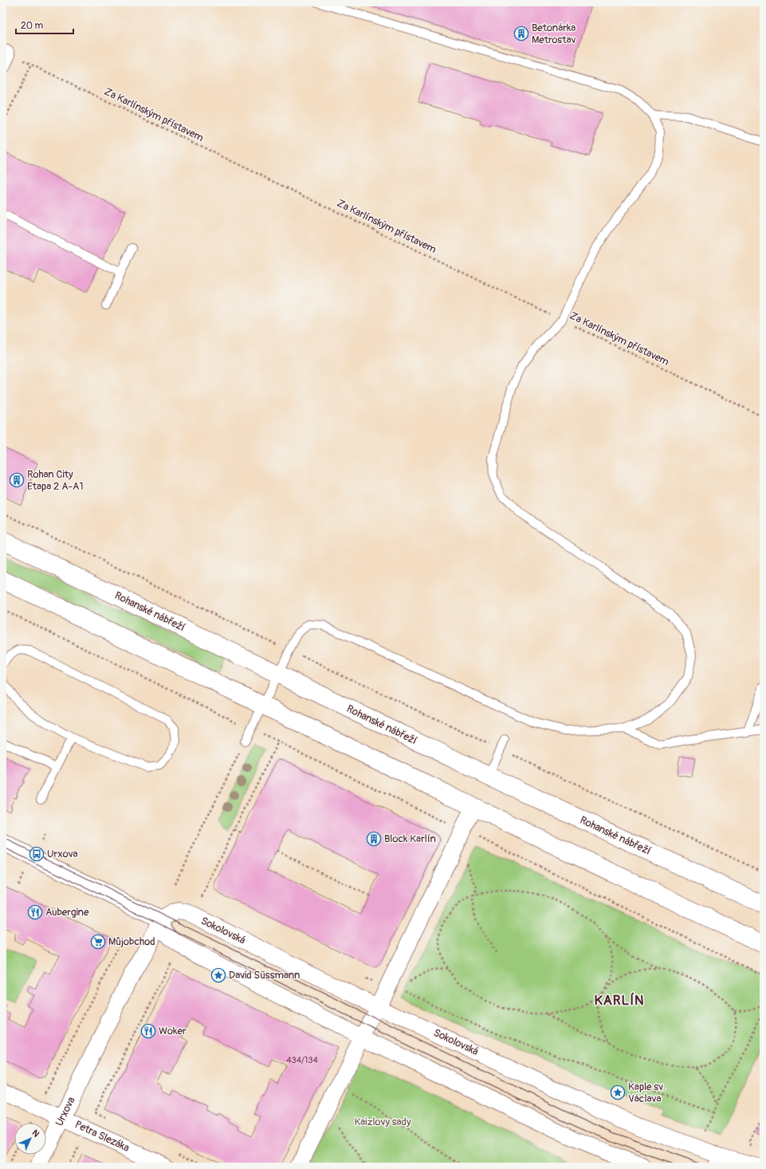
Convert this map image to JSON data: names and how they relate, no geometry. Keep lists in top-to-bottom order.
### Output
{
  "streets": {
    "main road": ["Rohanské nábřeží"],
    "street": ["Sokolovská", "Urxova", "Petra Slezáka"],
    "path": ["Za Karlínským přístavem"]
  },
  "crossings": [
    ["Sokolovská", "Urxova"],
    ["Urxova", "Petra Slezáka"]
  ],
  "districts": ["KARLÍN"],
  "parks": ["Kaizlovy sady"],
  "places": {
    "building": ["Betonárka Metrostav", "Rohan City Etapa 2 A-A1", "Block Karlín"],
    "bus stop": ["Urxova"],
    "restaurant": ["Aubergine", "Woker"],
    "supermarket": ["Můjobchod"],
    "place": ["David Sűssmann", "Kaple sv. Václava"]
  },
  "house_numbers": ["434/134"],
  "scale_bar": "20 m",
  "north": "top right"
}
